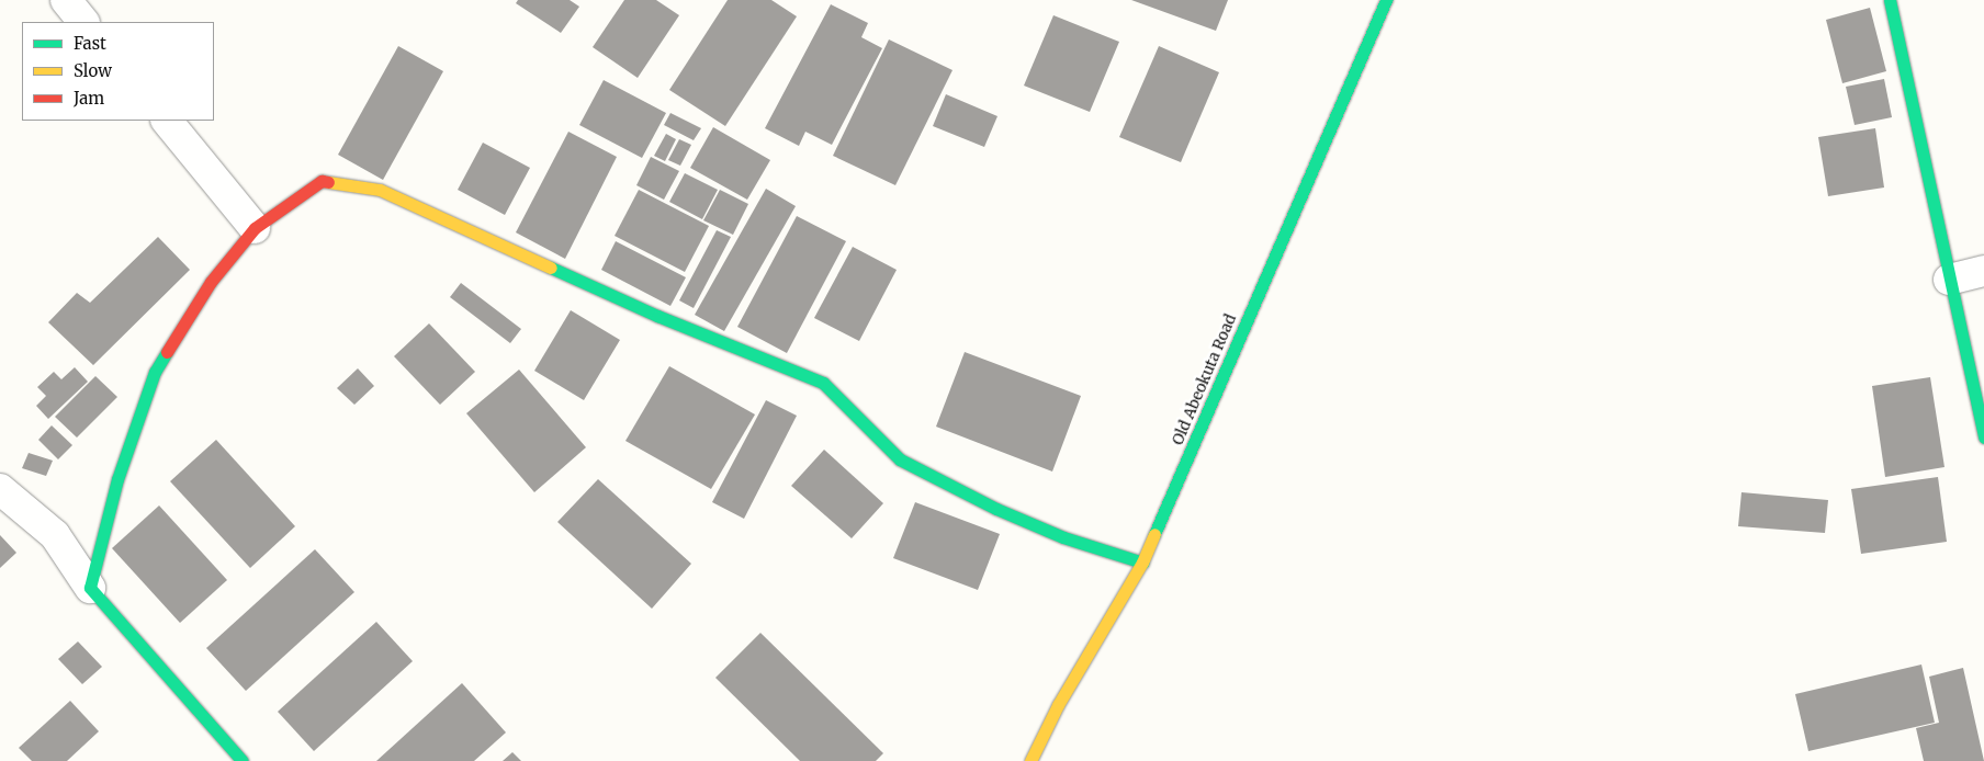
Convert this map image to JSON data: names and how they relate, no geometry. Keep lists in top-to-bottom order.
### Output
{
  "streets": {
    "main road": ["Old Abeokuta Road"]
  },
  "legend": ["Fast", "Slow", "Jam"]
}
